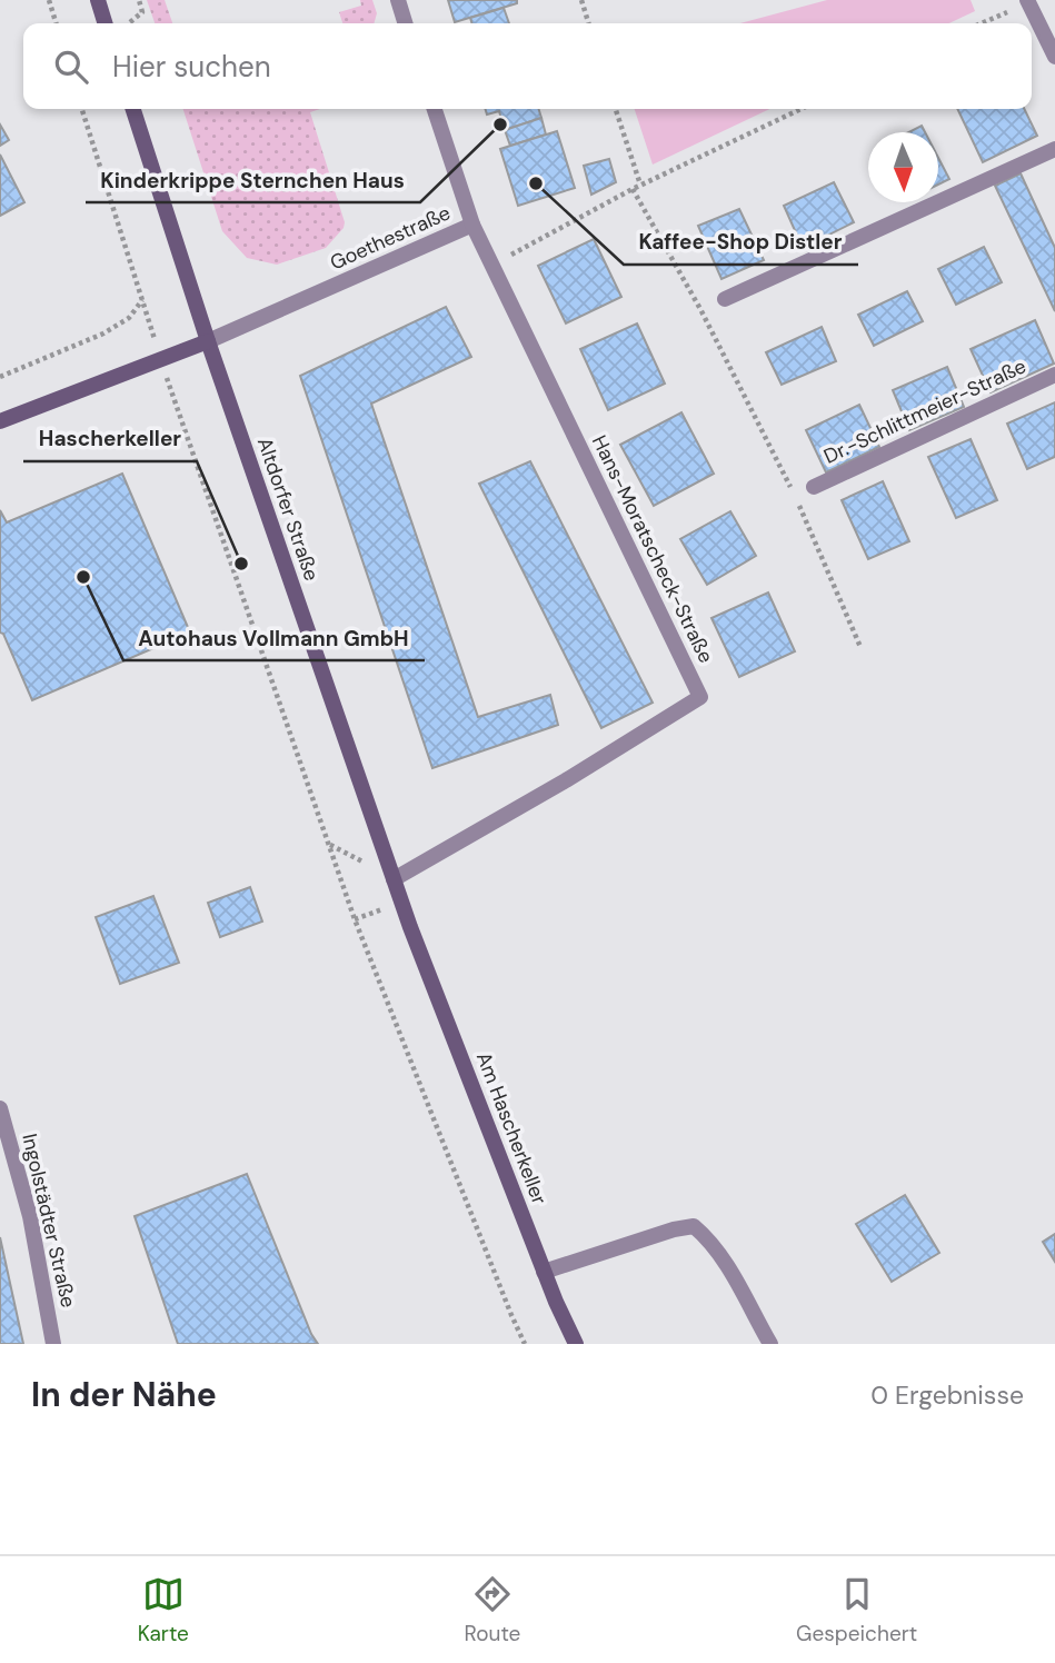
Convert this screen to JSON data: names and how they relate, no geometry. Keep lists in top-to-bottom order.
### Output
{
  "streets": {
    "main road": ["Altdorfer Straße", "Am Hascherkeller"],
    "street": [
      "Goethestraße",
      "Dr.-Schlittmeier-Straße",
      "Hans-Moratscheck-Straße",
      "Ingolstädter Straße"
    ]
  },
  "crossings": [
    ["Goethestraße", "Altdorfer Straße"],
    ["Goethestraße", "Hans-Moratscheck-Straße"],
    ["Altdorfer Straße", "Hans-Moratscheck-Straße"],
    ["Altdorfer Straße", "Am Hascherkeller"]
  ],
  "places": [
    "Kinderkrippe Sternchen Haus",
    "Kaffee-Shop Distler",
    "Hascherkeller",
    "Autohaus Vollmann GmbH"
  ],
  "north": "bottom",
  "page": {
    "search": "Hier suchen",
    "heading": ["In der Nähe", "0 Ergebnisse"],
    "nav": ["Karte", "Route", "Gespeichert"]
  }
}
